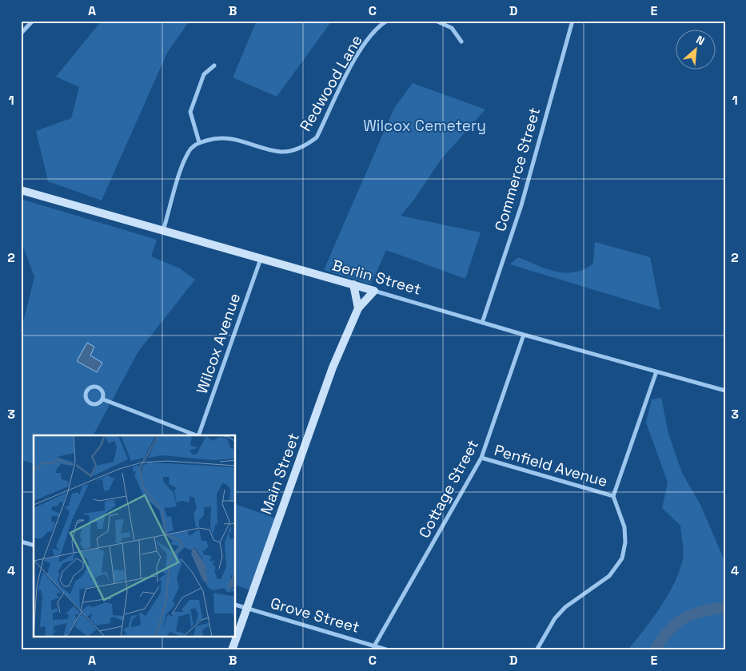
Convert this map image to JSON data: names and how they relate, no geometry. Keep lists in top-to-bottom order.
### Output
{
  "streets": {
    "street": [
      "Redwood Lane",
      "Commerce Street",
      "Berlin Street",
      "Wilcox Avenue",
      "Penfield Avenue",
      "Main Street",
      "Cottage Street",
      "Grove Street"
    ]
  },
  "crossings": [
    ["Commerce Street", "Berlin Street"],
    ["Berlin Street", "Wilcox Avenue"],
    ["Berlin Street", "Main Street"],
    ["Berlin Street", "Cottage Street"],
    ["Penfield Avenue", "Cottage Street"],
    ["Main Street", "Grove Street"],
    ["Cottage Street", "Grove Street"]
  ],
  "parks": ["Wilcox Cemetery"],
  "north": "top right",
  "grid": {
    "columns": [
      "A",
      "B",
      "C",
      "D",
      "E"
    ],
    "rows": [
      "1",
      "2",
      "3",
      "4"
    ]
  }
}
